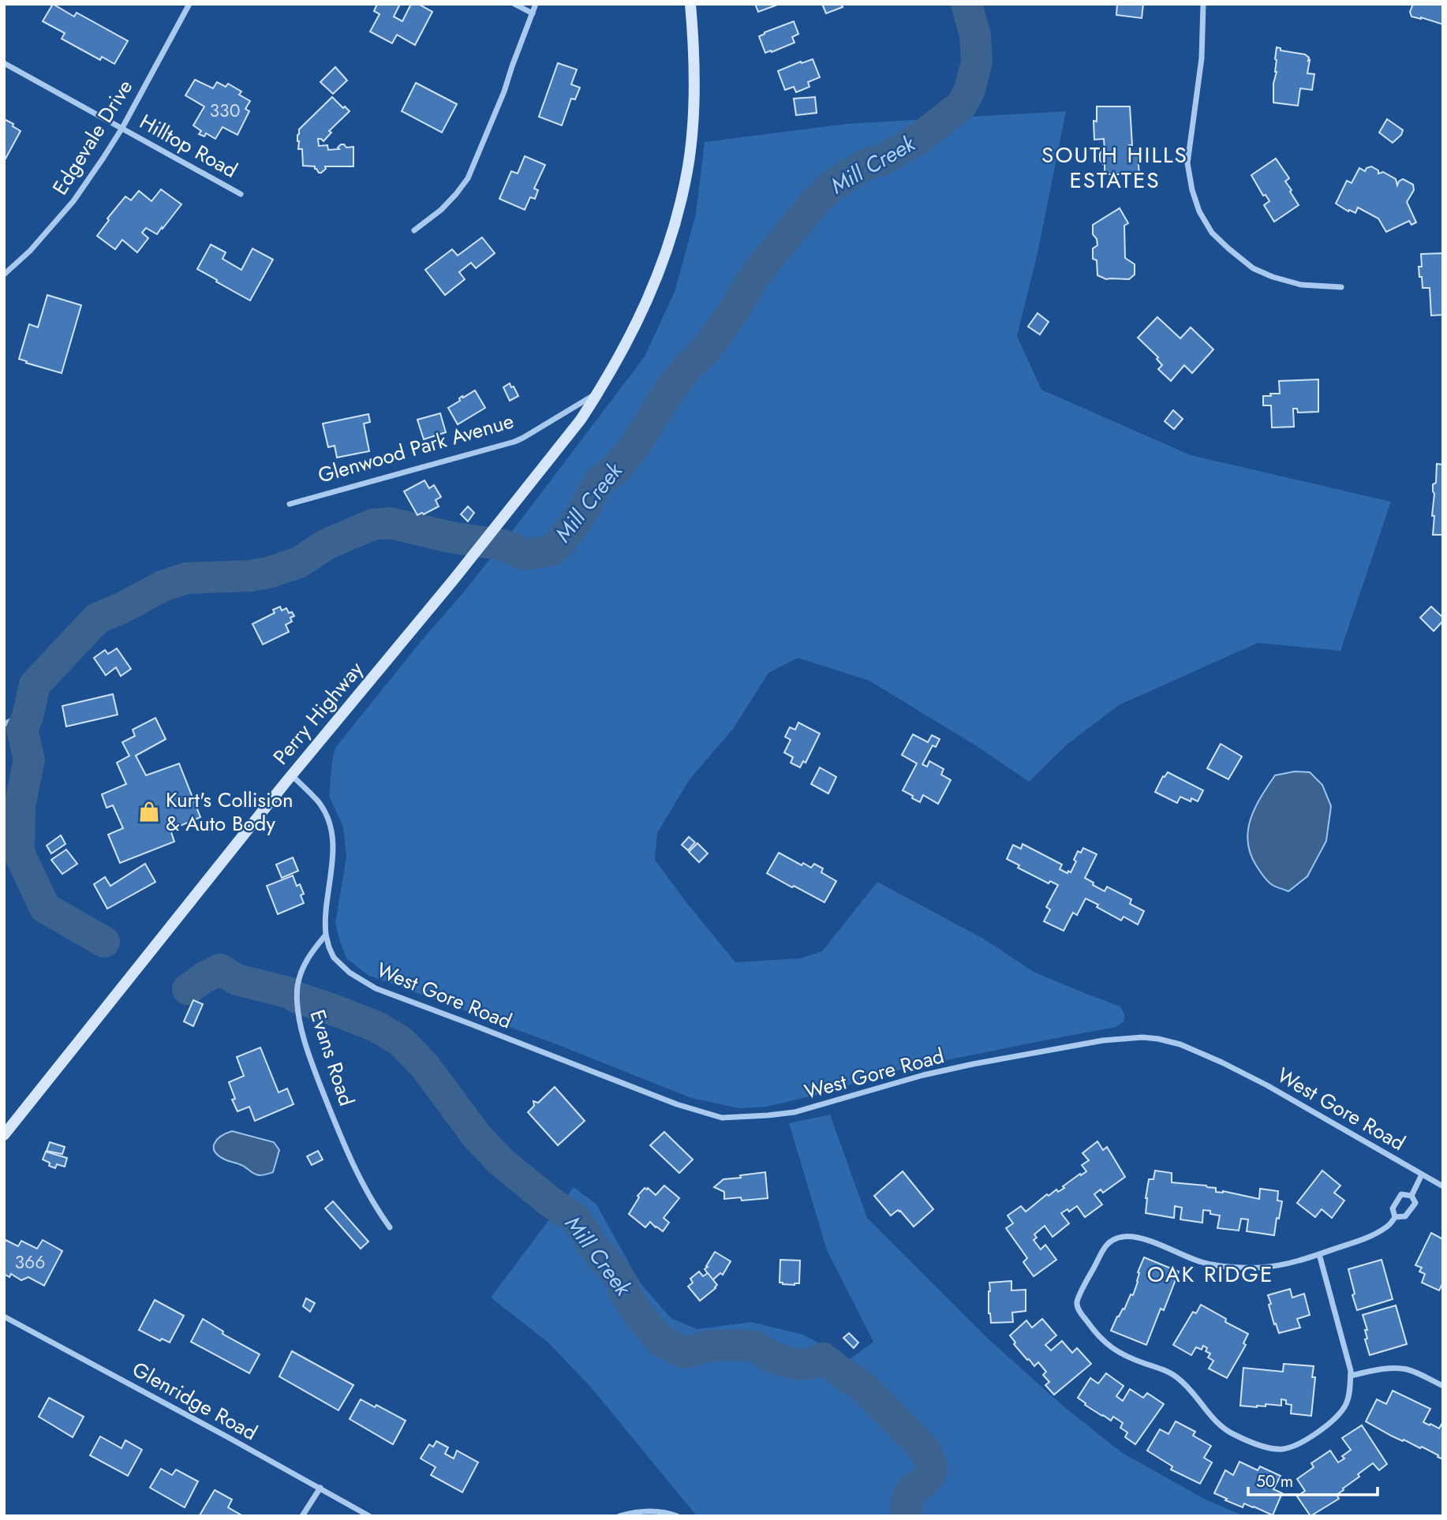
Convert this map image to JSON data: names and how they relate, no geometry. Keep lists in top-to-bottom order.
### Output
{
  "streets": {
    "main road": ["Glenwood Park Avenue", "Perry Highway"],
    "street": [
      "Edgevale Drive",
      "Hilltop Road",
      "West Gore Road",
      "Evans Road",
      "Glenridge Road"
    ]
  },
  "crossings": [
    ["Edgevale Drive", "Hilltop Road"],
    ["Glenwood Park Avenue", "Perry Highway"],
    ["West Gore Road", "Evans Road"]
  ],
  "districts": ["SOUTH HILLS ESTATES", "OAK RIDGE"],
  "water": ["Mill Creek"],
  "places": {
    "shop": ["Kurt's Collision & Auto Body"]
  },
  "house_numbers": ["330", "366"],
  "scale_bar": "50 m"
}
